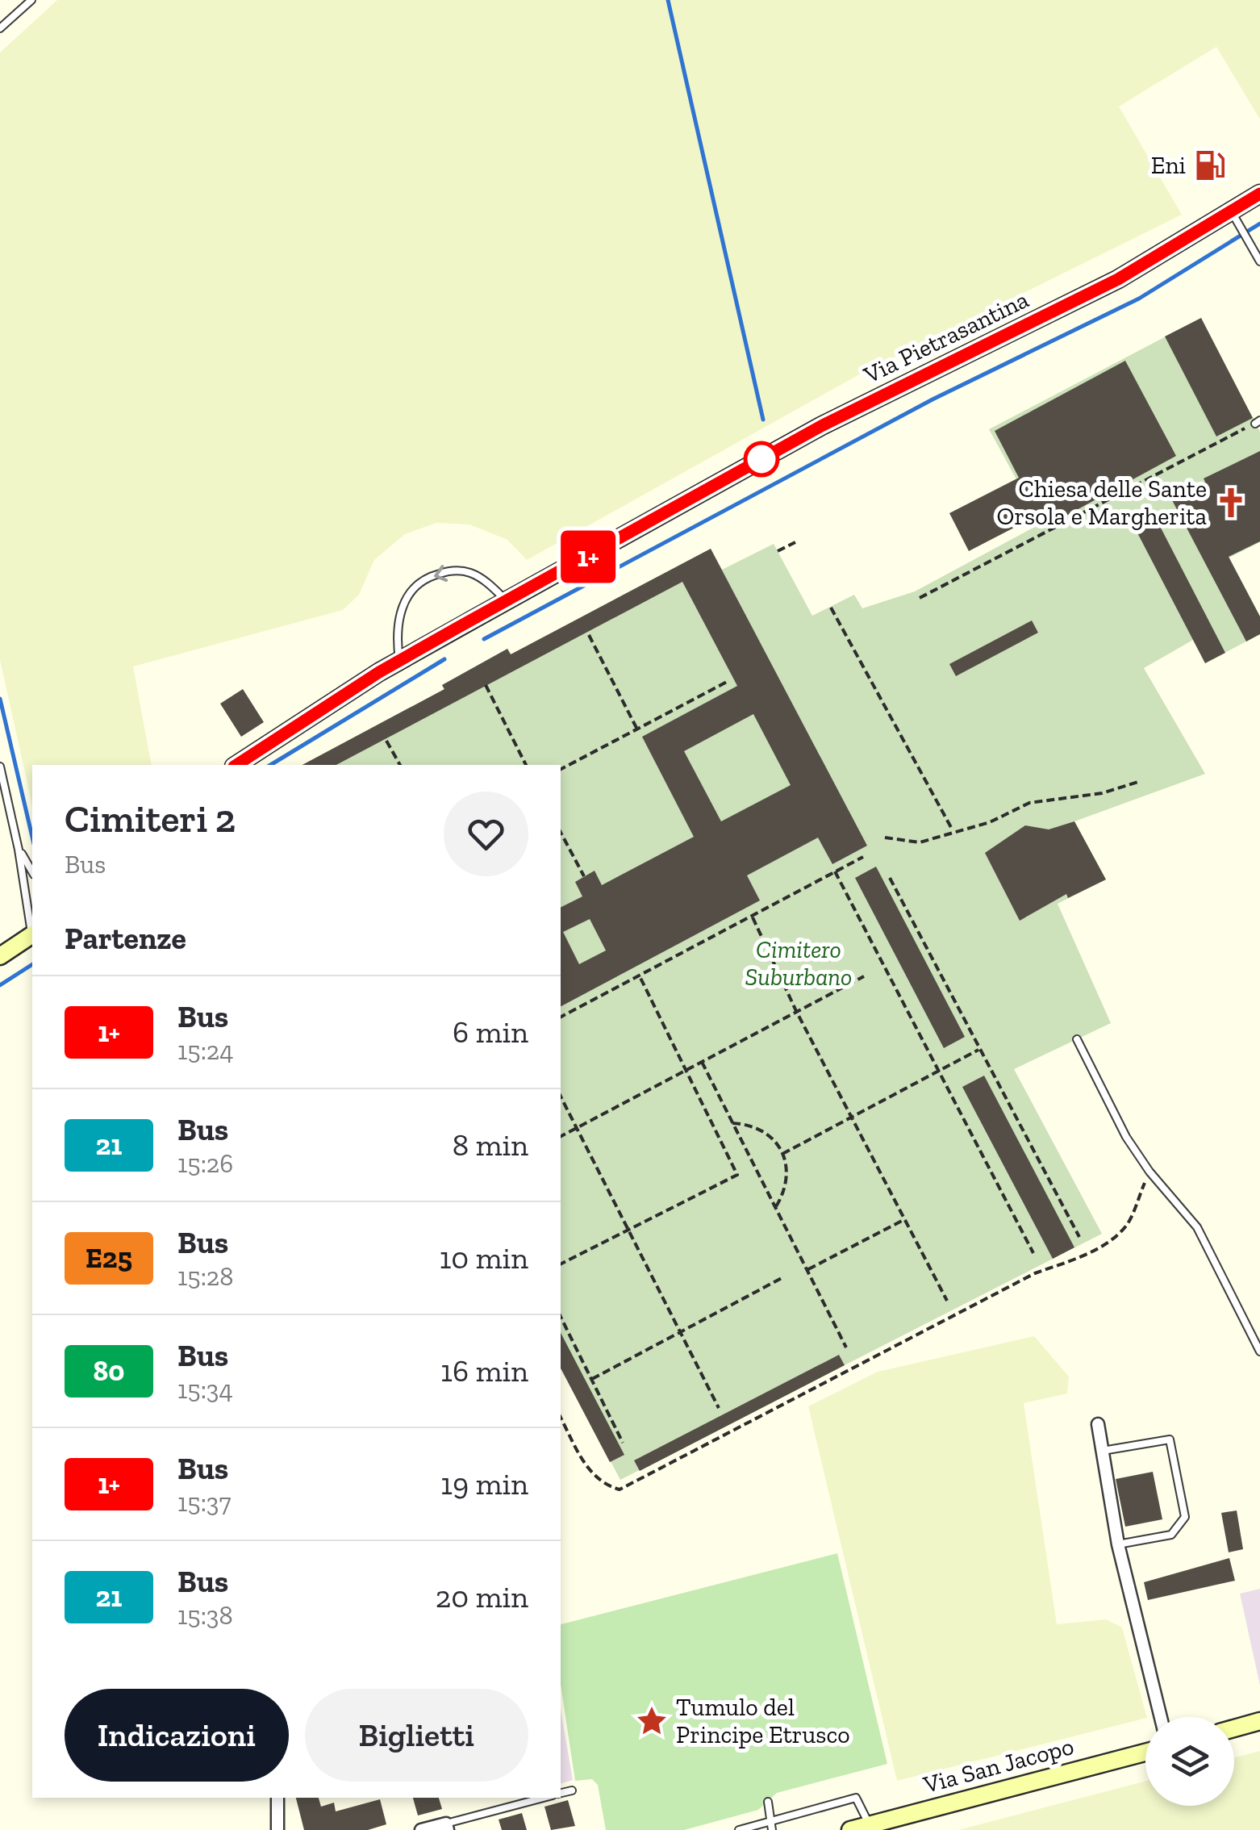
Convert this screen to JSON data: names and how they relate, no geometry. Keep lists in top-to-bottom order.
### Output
{
  "streets": {
    "street": ["Via Pietrasantina", "Via San Jacopo"]
  },
  "parks": ["Cimitero Suburbano"],
  "places": {
    "fuel station": ["Eni"],
    "church": ["Chiesa delle Sante Orsola e Margherita"],
    "place": ["Tumulo del Principe Etrusco"]
  },
  "lines": ["bus line 1+"],
  "page": {
    "on_map": "1+",
    "heading": [
      ["Cimiteri 2", "Bus"],
      "Partenze"
    ],
    "list": [
      {
        "mark": "1+",
        "name": "Bus",
        "note": "15:24",
        "value": "6 min"
      },
      {
        "mark": "21",
        "name": "Bus",
        "note": "15:26",
        "value": "8 min"
      },
      {
        "mark": "E25",
        "name": "Bus",
        "note": "15:28",
        "value": "10 min"
      },
      {
        "mark": "80",
        "name": "Bus",
        "note": "15:34",
        "value": "16 min"
      },
      {
        "mark": "1+",
        "name": "Bus",
        "note": "15:37",
        "value": "19 min"
      },
      {
        "mark": "21",
        "name": "Bus",
        "note": "15:38",
        "value": "20 min"
      }
    ],
    "buttons": ["Indicazioni", "Biglietti"]
  }
}
